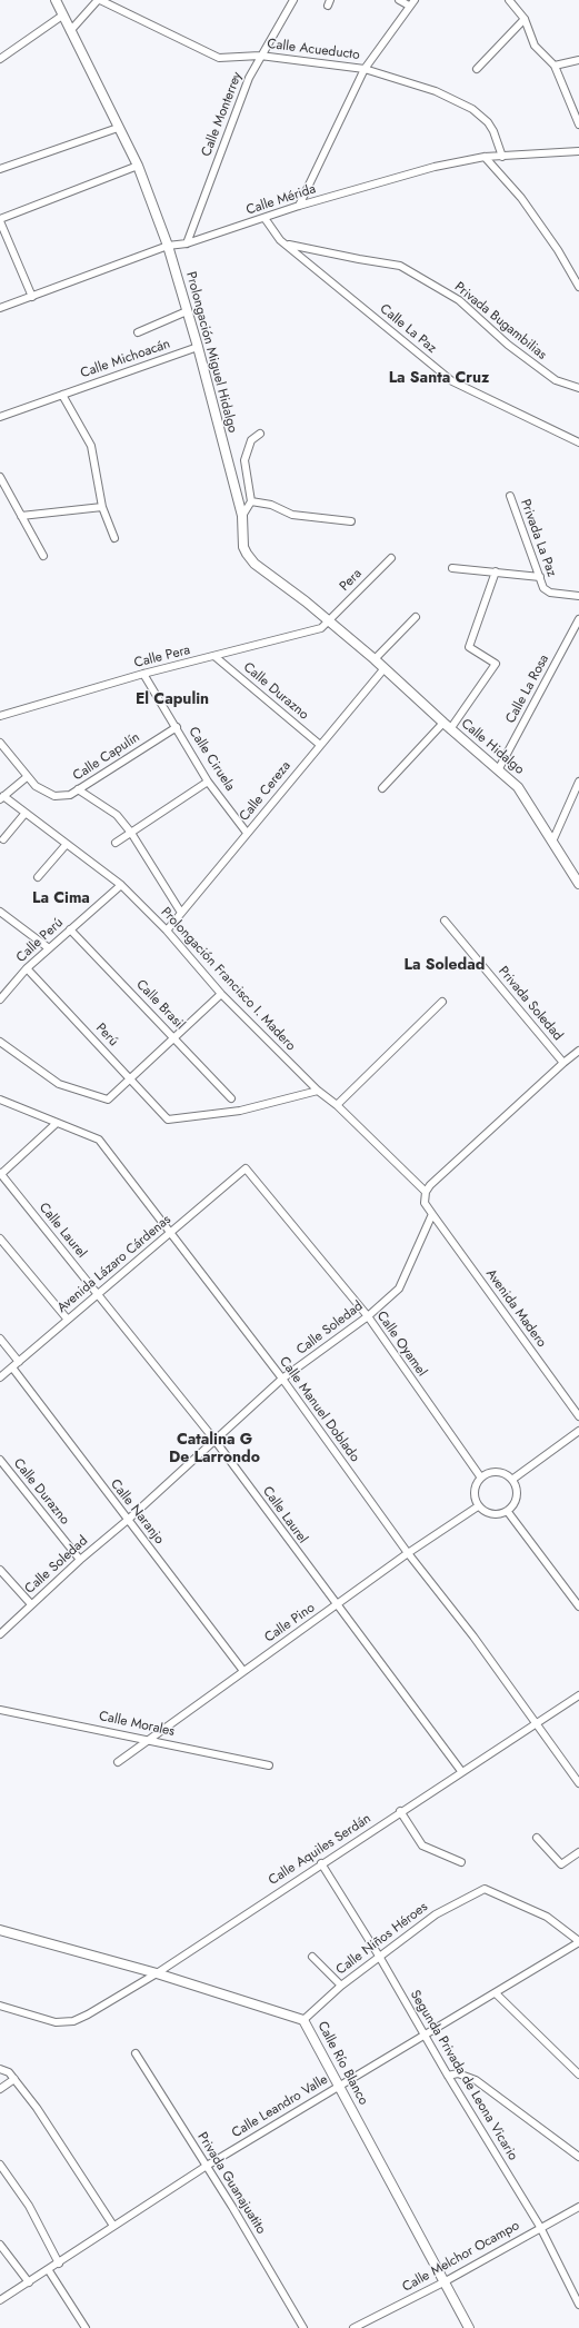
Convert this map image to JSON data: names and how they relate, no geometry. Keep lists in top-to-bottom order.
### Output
{
  "streets": {
    "street": [
      "Calle Acueducto",
      "Calle Monterrey",
      "Calle Mérida",
      "Privada Bugambilias",
      "Calle La Paz",
      "Prolongación Miguel Hidalgo",
      "Calle Michoacán",
      "Privada La Paz",
      "Pera",
      "Calle Pera",
      "Calle La Rosa",
      "Calle Durazno",
      "Calle Hidalgo",
      "Calle Capulín",
      "Calle Ciruela",
      "Calle Cereza",
      "Calle Perú",
      "Prolongación Francisco I. Madero",
      "Privada Soledad",
      "Calle Brasil",
      "Perú",
      "Calle Laurel",
      "Avenida Lázaro Cárdenas",
      "Avenida Madero",
      "Calle Soledad",
      "Calle Oyamel",
      "Calle Manuel Doblado",
      "Calle Naranjo",
      "Calle Pino",
      "Calle Morales",
      "Calle Aquiles Serdán",
      "Calle Niños Héroes",
      "Calle Río Blanco",
      "Segunda Privada de Leona Vicario",
      "Calle Leandro Valle",
      "Privada Guanajuatito",
      "Calle Melchor Ocampo"
    ]
  },
  "crossings": [
    ["Calle Acueducto", "Calle Monterrey"],
    ["Calle Acueducto", "Calle Mérida"],
    ["Calle Monterrey", "Calle Mérida"],
    ["Calle Mérida", "Calle La Paz"],
    ["Calle Mérida", "Prolongación Miguel Hidalgo"],
    ["Privada Bugambilias", "Calle La Paz"],
    ["Prolongación Miguel Hidalgo", "Calle Michoacán"],
    ["Prolongación Miguel Hidalgo", "Pera"],
    ["Prolongación Miguel Hidalgo", "Calle Pera"],
    ["Prolongación Miguel Hidalgo", "Calle Hidalgo"],
    ["Prolongación Miguel Hidalgo", "Calle Cereza"],
    ["Pera", "Calle Pera"],
    ["Calle Pera", "Calle Durazno"],
    ["Calle Pera", "Calle Ciruela"],
    ["Calle La Rosa", "Calle Hidalgo"],
    ["Calle Durazno", "Calle Cereza"],
    ["Calle Durazno", "Calle Soledad"],
    ["Calle Hidalgo", "Calle Cereza"],
    ["Calle Capulín", "Calle Ciruela"],
    ["Calle Ciruela", "Calle Cereza"],
    ["Calle Cereza", "Prolongación Francisco I. Madero"],
    ["Calle Perú", "Prolongación Francisco I. Madero"],
    ["Calle Perú", "Calle Brasil"],
    ["Calle Perú", "Perú"],
    ["Prolongación Francisco I. Madero", "Perú"],
    ["Calle Laurel", "Avenida Lázaro Cárdenas"],
    ["Calle Laurel", "Calle Soledad"],
    ["Calle Laurel", "Calle Pino"],
    ["Calle Laurel", "Calle Aquiles Serdán"],
    ["Avenida Lázaro Cárdenas", "Calle Oyamel"],
    ["Avenida Lázaro Cárdenas", "Calle Manuel Doblado"],
    ["Avenida Lázaro Cárdenas", "Calle Naranjo"],
    ["Avenida Madero", "Calle Soledad"],
    ["Calle Soledad", "Calle Oyamel"],
    ["Calle Soledad", "Calle Manuel Doblado"],
    ["Calle Soledad", "Calle Naranjo"],
    ["Calle Oyamel", "Calle Pino"],
    ["Calle Manuel Doblado", "Calle Pino"],
    ["Calle Manuel Doblado", "Calle Aquiles Serdán"],
    ["Calle Naranjo", "Calle Pino"],
    ["Calle Pino", "Calle Morales"],
    ["Calle Aquiles Serdán", "Calle Río Blanco"],
    ["Calle Aquiles Serdán", "Segunda Privada de Leona Vicario"],
    ["Calle Niños Héroes", "Calle Río Blanco"],
    ["Calle Niños Héroes", "Segunda Privada de Leona Vicario"],
    ["Calle Niños Héroes", "Calle Leandro Valle"],
    ["Calle Río Blanco", "Calle Leandro Valle"],
    ["Calle Río Blanco", "Calle Melchor Ocampo"],
    ["Segunda Privada de Leona Vicario", "Calle Leandro Valle"],
    ["Segunda Privada de Leona Vicario", "Calle Melchor Ocampo"],
    ["Calle Leandro Valle", "Privada Guanajuatito"]
  ],
  "districts": [
    "La Santa Cruz",
    "El Capulin",
    "La Cima",
    "La Soledad",
    "Catalina G De Larrondo"
  ]
}
